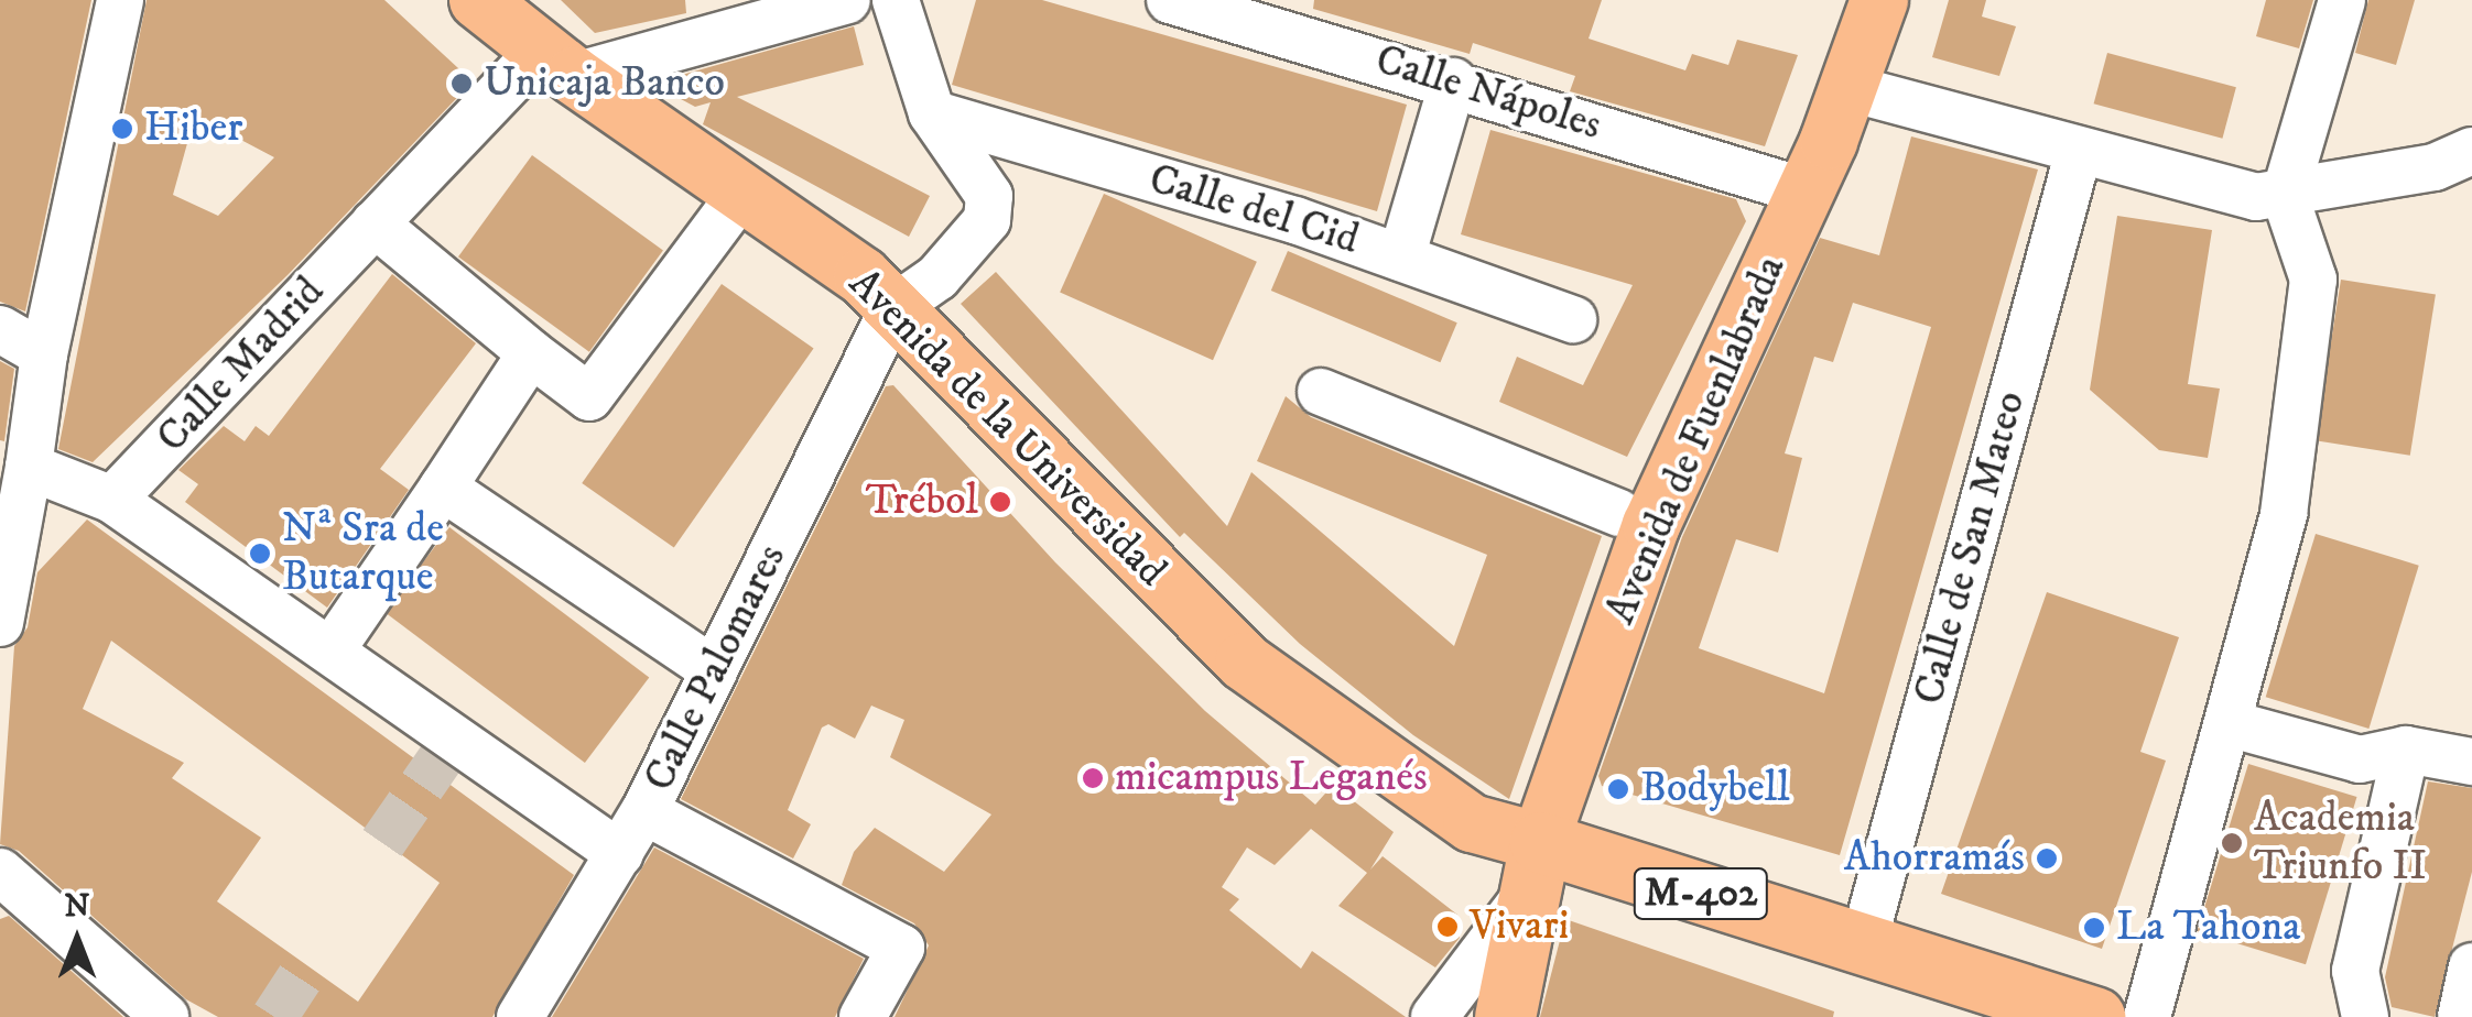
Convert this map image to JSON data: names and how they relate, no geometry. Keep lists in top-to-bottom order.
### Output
{
  "streets": {
    "highway": ["Avenida de Fuenlabrada", "M-402"],
    "main road": ["Avenida de la Universidad"],
    "street": [
      "Calle Nápoles",
      "Calle del Cid",
      "Calle Madrid",
      "Calle de San Mateo",
      "Calle Palomares"
    ]
  },
  "crossings": [
    ["Calle Nápoles", "Avenida de Fuenlabrada"],
    ["Calle Madrid", "Avenida de la Universidad"],
    ["Avenida de la Universidad", "Avenida de Fuenlabrada"],
    ["Avenida de la Universidad", "Calle Palomares"],
    ["Avenida de la Universidad", "M-402"],
    ["Avenida de Fuenlabrada", "M-402"],
    ["Calle de San Mateo", "M-402"]
  ],
  "places": [
    "Unicaja Banco",
    "Hiber",
    "Trébol",
    "Nª Sra de Butarque",
    "micampus Leganés",
    "Bodybell",
    "Academia Triunfo II",
    "Ahorramás",
    "Vivari",
    "La Tahona"
  ],
  "north": "top"
}
